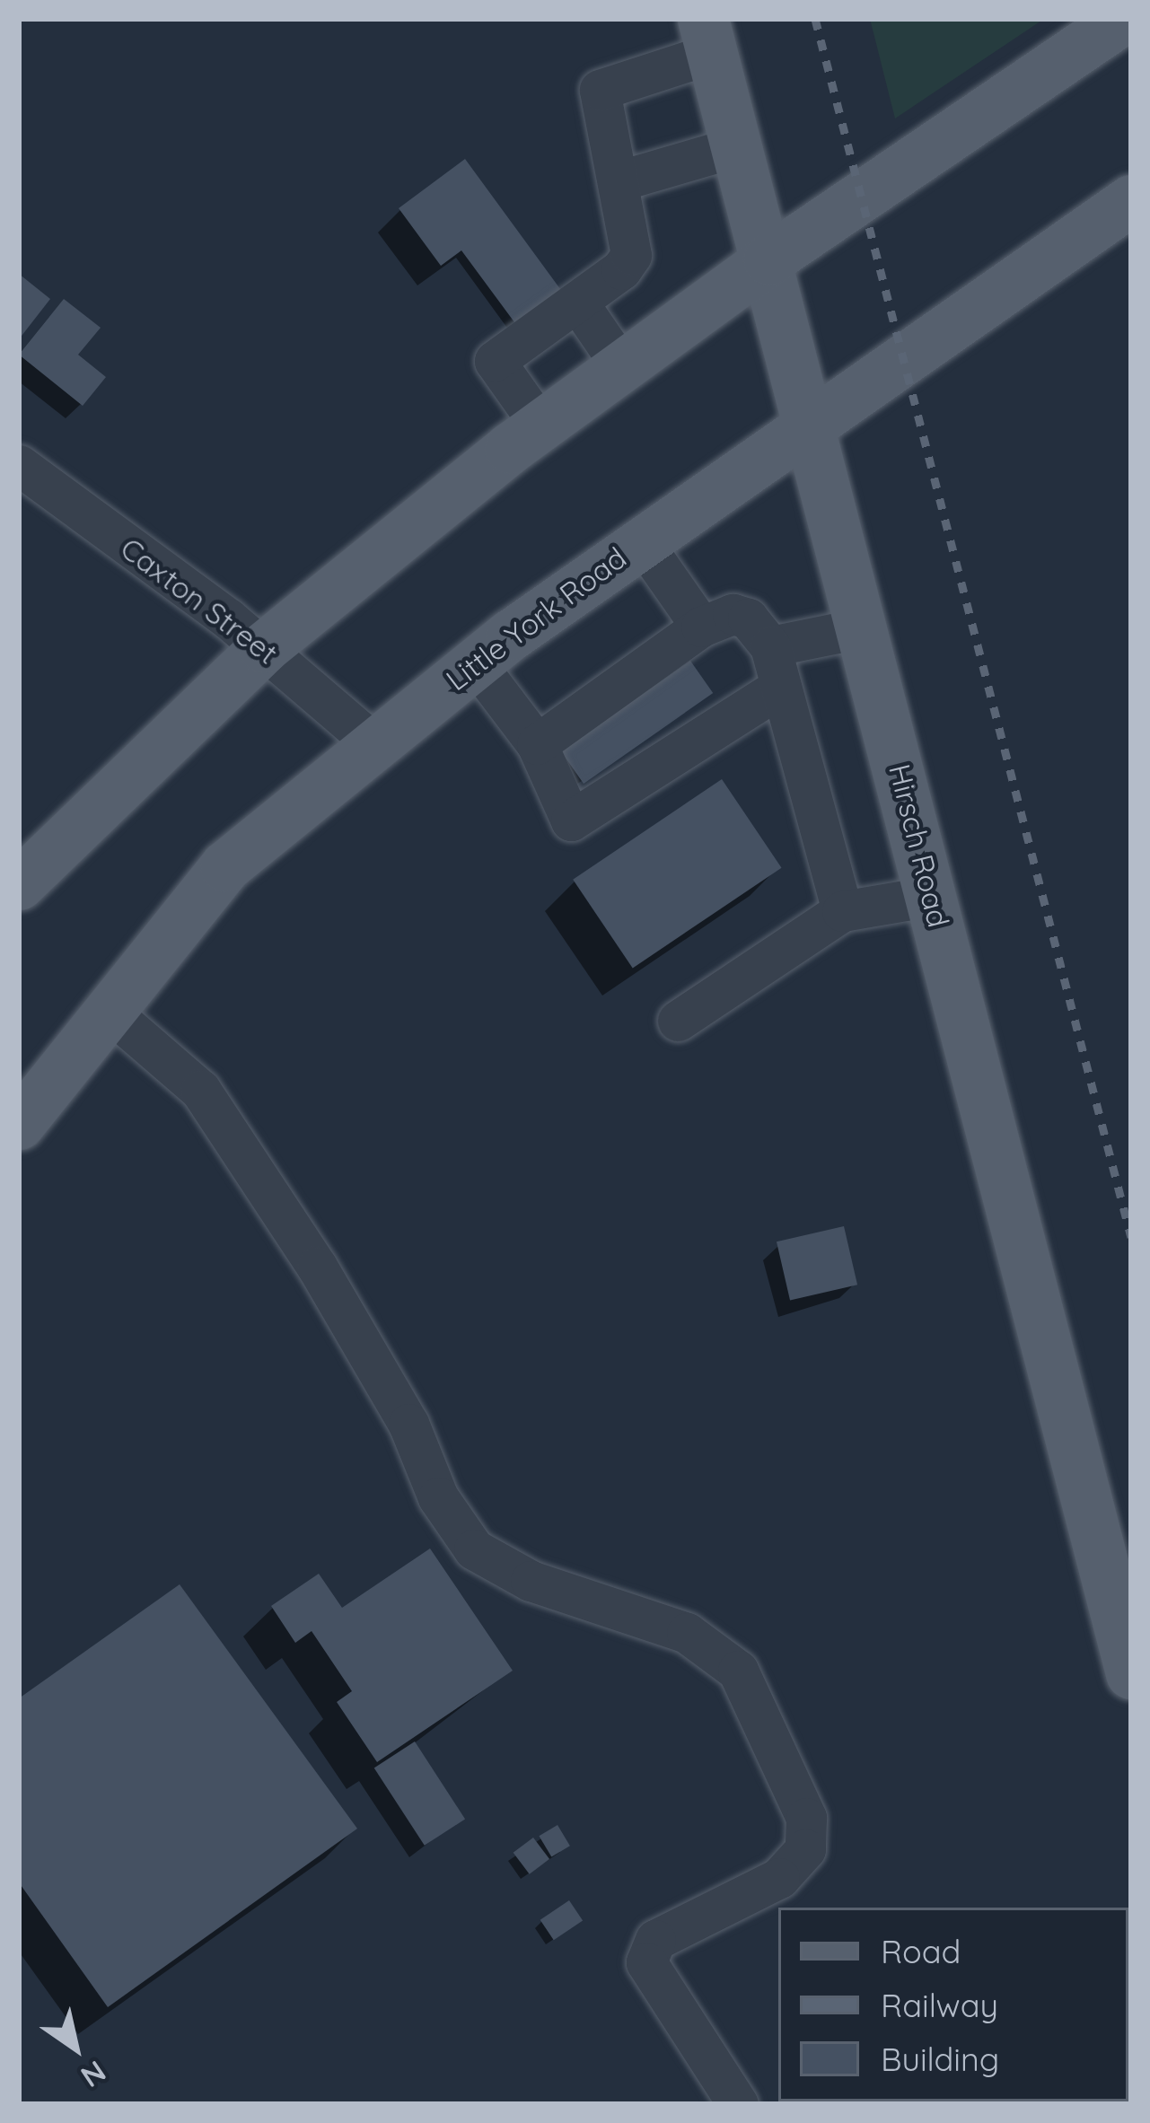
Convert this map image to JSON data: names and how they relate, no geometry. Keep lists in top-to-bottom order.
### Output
{
  "streets": {
    "main road": ["Little York Road", "Hirsch Road"],
    "street": ["Caxton Street"]
  },
  "crossings": [
    ["Caxton Street", "Little York Road"],
    ["Little York Road", "Hirsch Road"]
  ],
  "legend": ["Road", "Railway", "Building"],
  "north": "bottom right"
}
